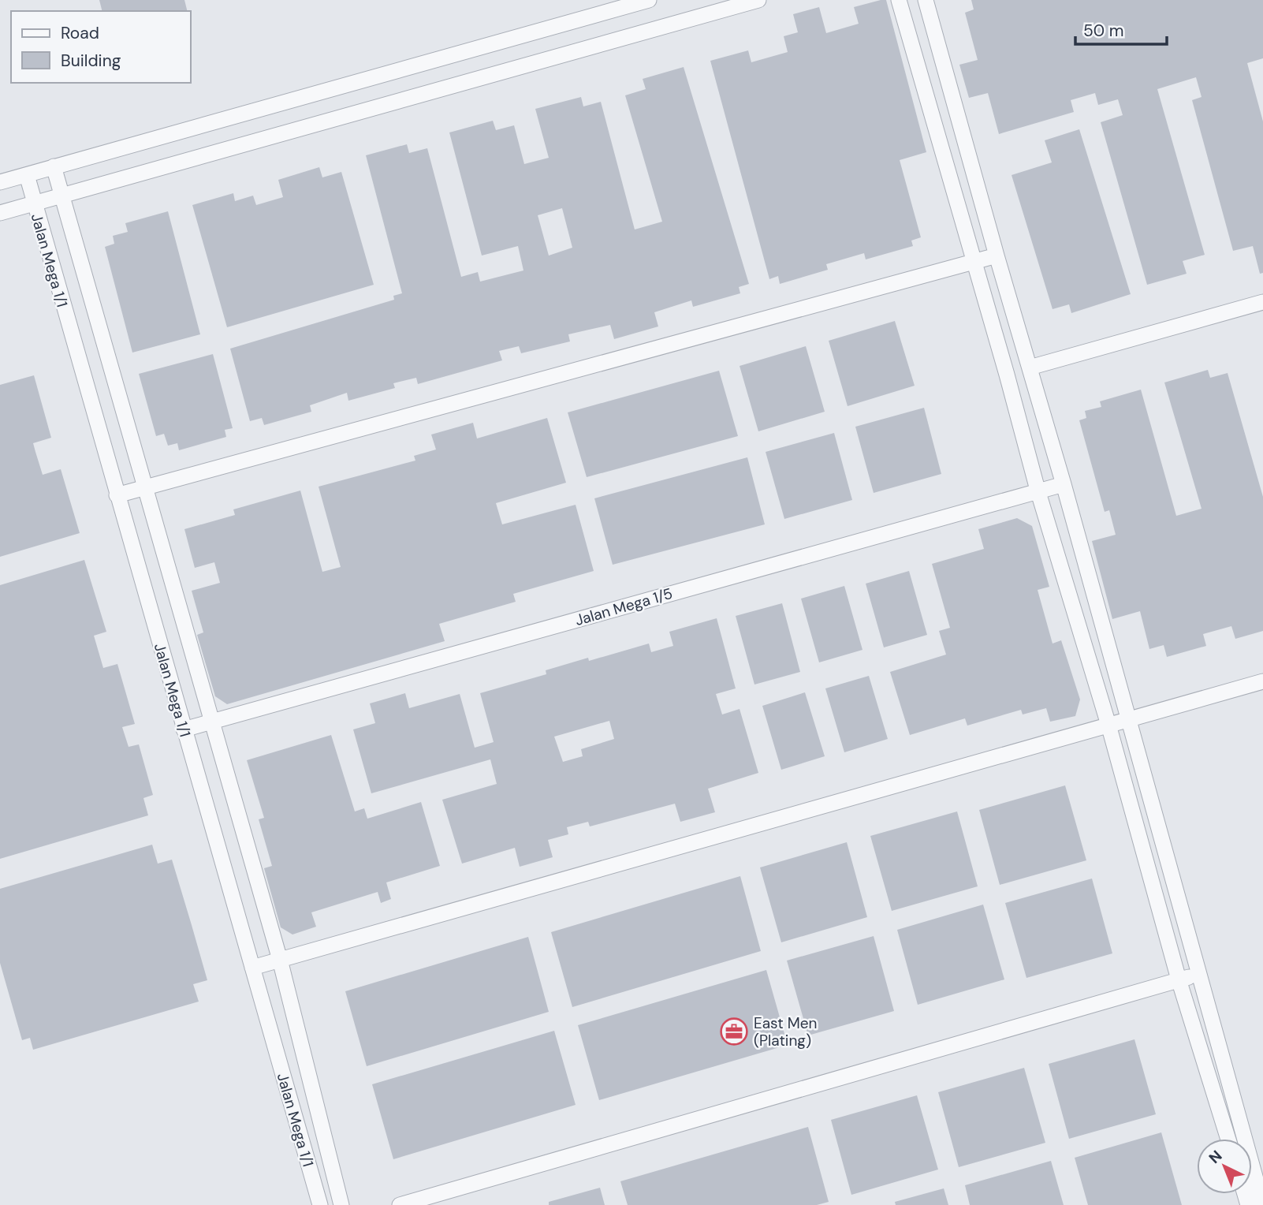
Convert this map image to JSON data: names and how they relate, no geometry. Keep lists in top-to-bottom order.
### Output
{
  "streets": {
    "street": ["Jalan Mega 1/1", "Jalan Mega 1/5"]
  },
  "crossings": [
    ["Jalan Mega 1/1", "Jalan Mega 1/5"]
  ],
  "places": {
    "office": ["East Men (Plating)"]
  },
  "legend": ["Road", "Building"],
  "scale_bar": "50 m",
  "north": "top left"
}
